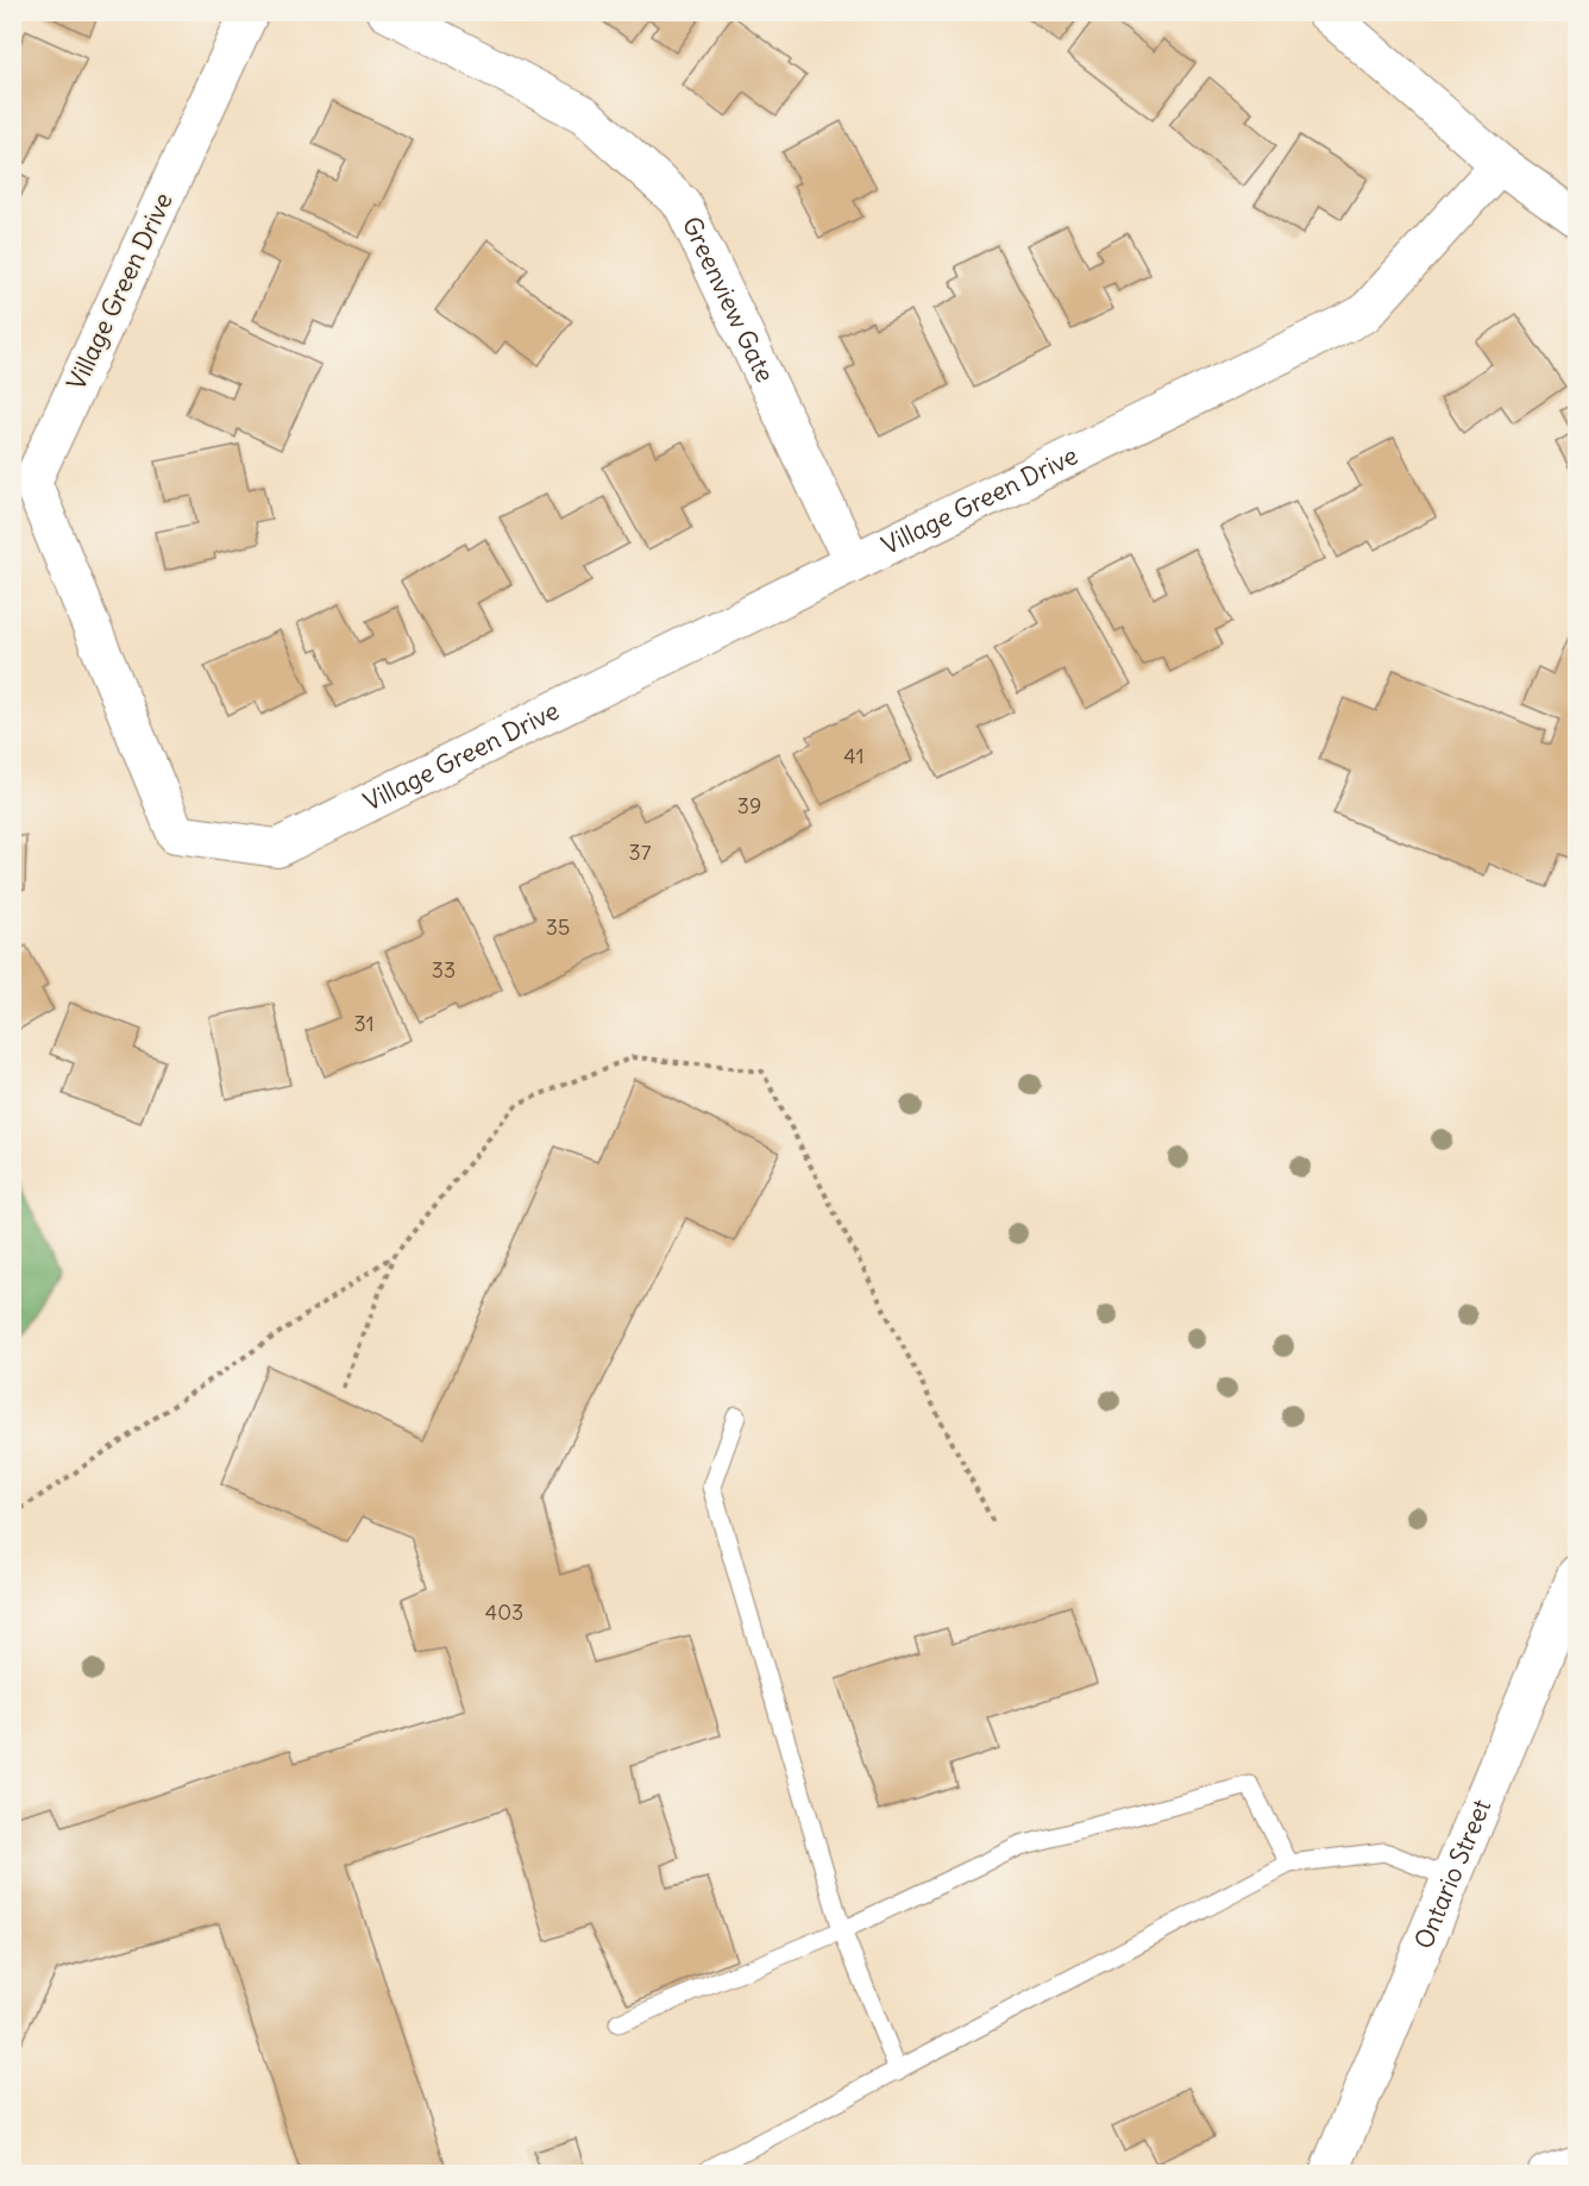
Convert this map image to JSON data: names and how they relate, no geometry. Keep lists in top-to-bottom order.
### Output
{
  "streets": {
    "main road": ["Ontario Street"],
    "street": ["Village Green Drive", "Greenview Gate"]
  },
  "crossings": [
    ["Village Green Drive", "Greenview Gate"]
  ],
  "house_numbers": [
    "41",
    "39",
    "37",
    "35",
    "33",
    "31",
    "403"
  ]
}
